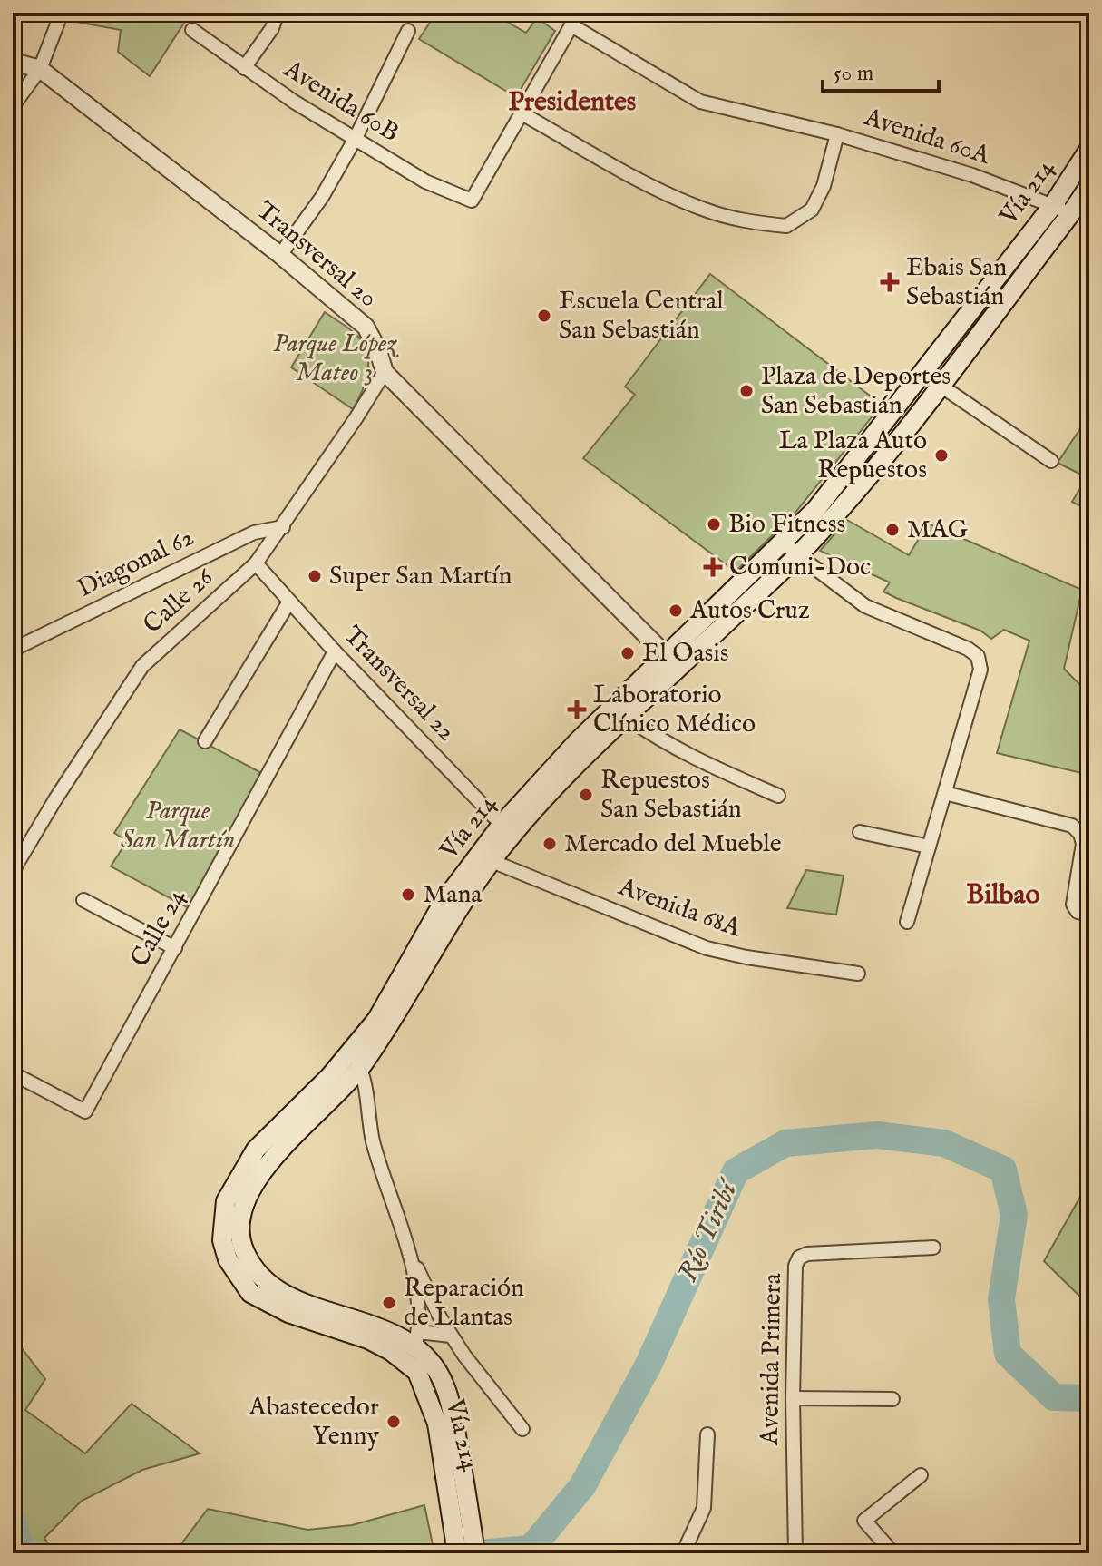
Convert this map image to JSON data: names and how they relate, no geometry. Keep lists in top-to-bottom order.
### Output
{
  "streets": {
    "main road": ["Vía 214"],
    "street": [
      "Avenida 60B",
      "Avenida 60A",
      "Transversal 20",
      "Diagonal 62",
      "Calle 26",
      "Transversal 22",
      "Avenida 68A",
      "Calle 24",
      "Avenida Primera"
    ]
  },
  "crossings": [
    ["Avenida 60A", "Vía 214"],
    ["Vía 214", "Transversal 20"],
    ["Vía 214", "Transversal 22"],
    ["Vía 214", "Avenida 68A"],
    ["Transversal 20", "Calle 26"],
    ["Diagonal 62", "Calle 26"],
    ["Calle 26", "Transversal 22"],
    ["Transversal 22", "Calle 24"]
  ],
  "districts": ["Presidentes", "Bilbao"],
  "water": ["Río Tiribí"],
  "parks": ["Parque López Mateo 3", "Parque San Martín"],
  "places": {
    "health": ["Ebais San Sebastián", "Comuni-Doc", "Laboratorio Clínico Médico"],
    "other": [
      "Escuela Central San Sebastián",
      "Plaza de Deportes San Sebastián",
      "La Plaza Auto Repuestos",
      "Bio Fitness",
      "MAG",
      "Super San Martín",
      "Autos Cruz",
      "El Oasis",
      "Repuestos San Sebastián",
      "Mercado del Mueble",
      "Mana",
      "Reparación de Llantas",
      "Abastecedor Yenny"
    ]
  },
  "scale_bar": "50 m"
}
